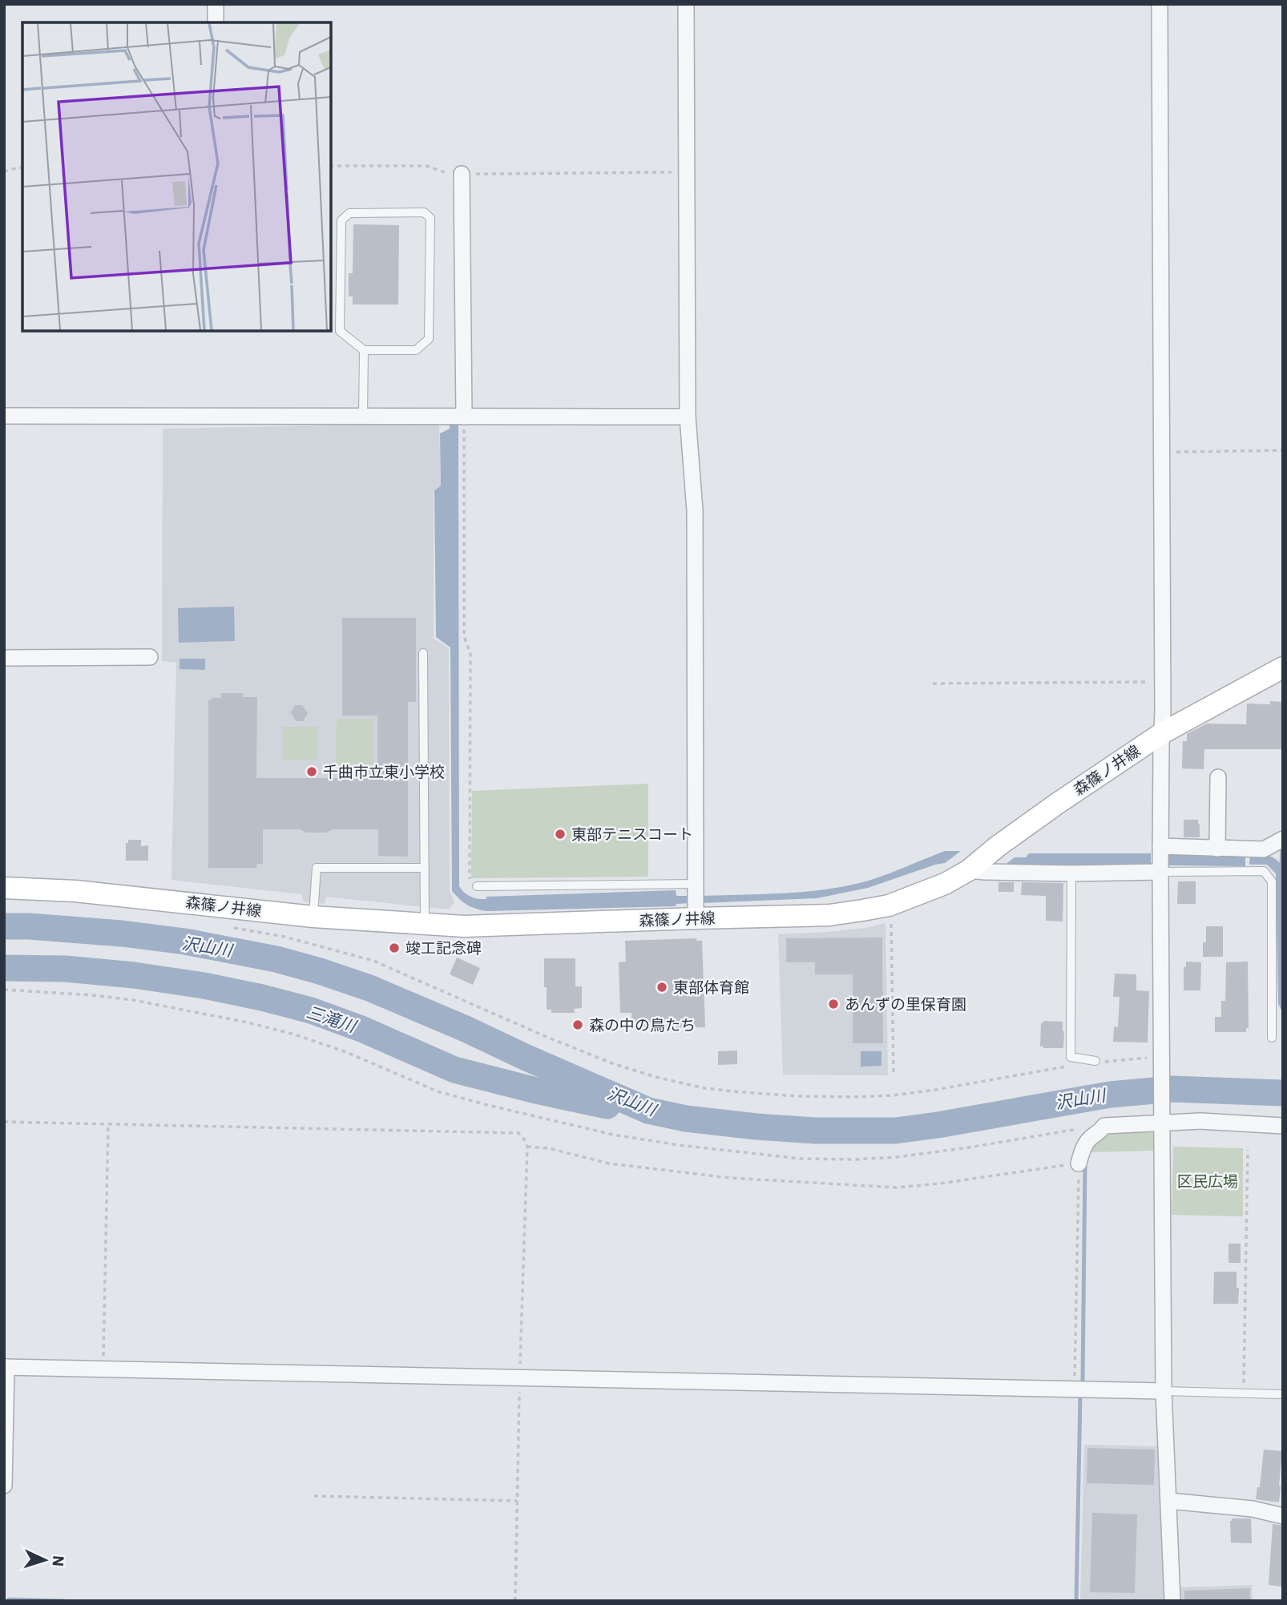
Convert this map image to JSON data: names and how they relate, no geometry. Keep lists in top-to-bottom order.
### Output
{
  "streets": {
    "main road": ["森篠ノ井線"]
  },
  "water": ["沢山川", "三滝川"],
  "parks": ["区民広場"],
  "places": [
    "千曲市立東小学校",
    "東部テニスコート",
    "竣工記念碑",
    "東部体育館",
    "あんずの里保育園",
    "森の中の鳥たち"
  ],
  "north": "right"
}
